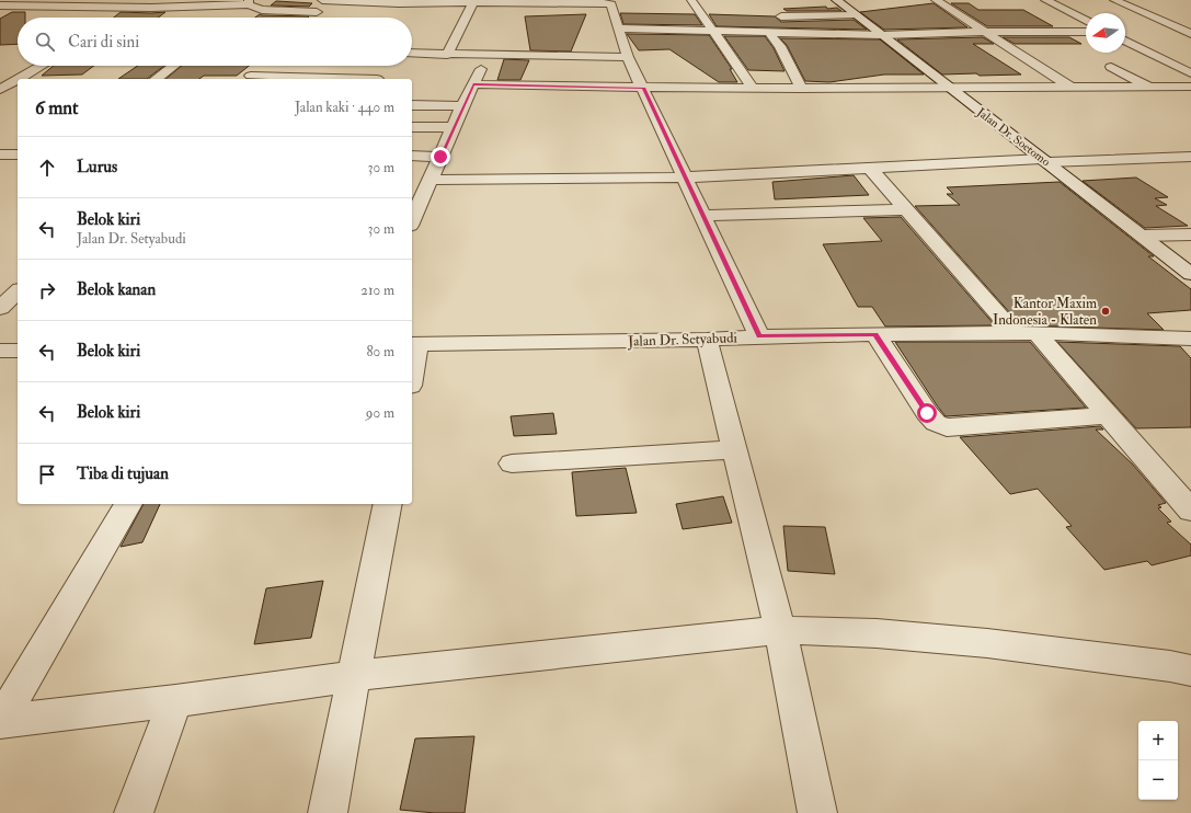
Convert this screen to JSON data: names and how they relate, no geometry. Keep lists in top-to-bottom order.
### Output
{
  "streets": {
    "street": ["Jalan Dr. Soetomo", "Jalan Dr. Setyabudi"]
  },
  "places": ["Kantor Maxim Indonesia - Klaten"],
  "north": "left",
  "page": {
    "search": "Cari di sini",
    "heading": ["6 mnt", "Jalan kaki · 440 m"],
    "list": [
      ["Lurus", "30 m"],
      ["Belok kiri", "Jalan Dr. Setyabudi", "30 m"],
      ["Belok kanan", "210 m"],
      ["Belok kiri", "80 m"],
      ["Belok kiri", "90 m"],
      "Tiba di tujuan"
    ],
    "map_buttons": ["+", "−"]
  }
}
